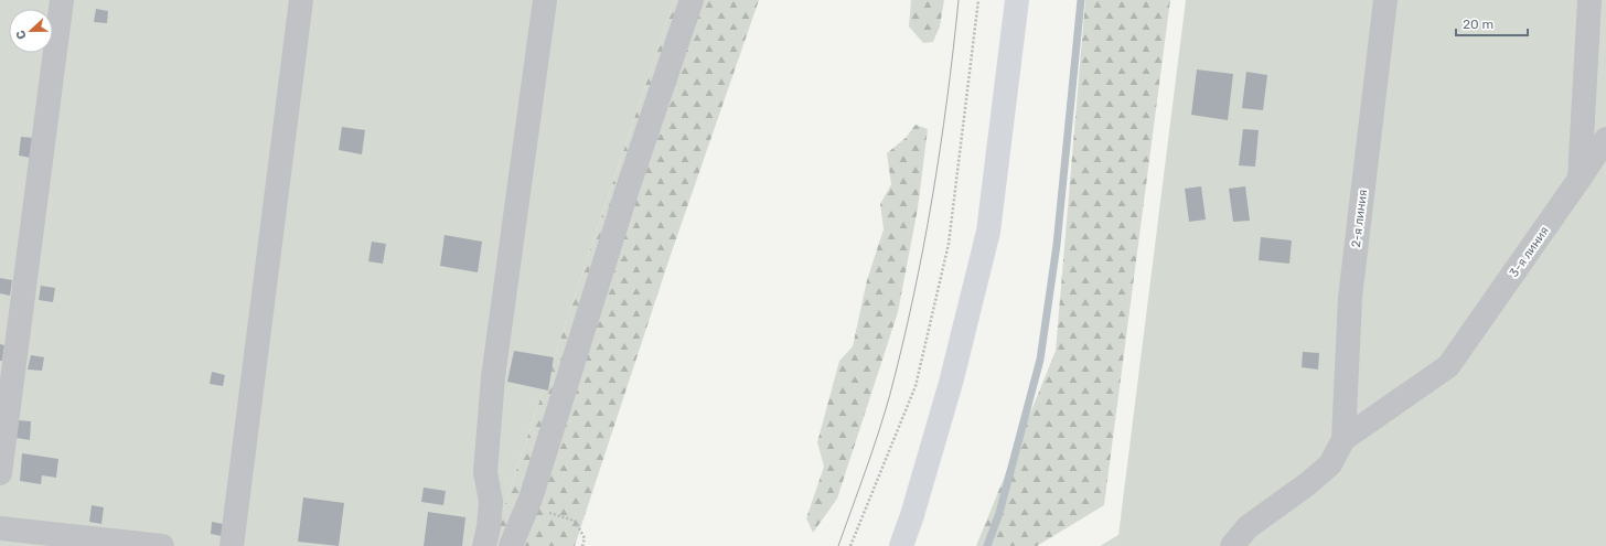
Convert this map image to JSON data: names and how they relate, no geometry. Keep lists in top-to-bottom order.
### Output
{
  "streets": {
    "lane": ["2-я линия", "3-я линия"]
  },
  "crossings": [
    ["2-я линия", "3-я линия"]
  ],
  "scale_bar": "20 m",
  "north": "left"
}
